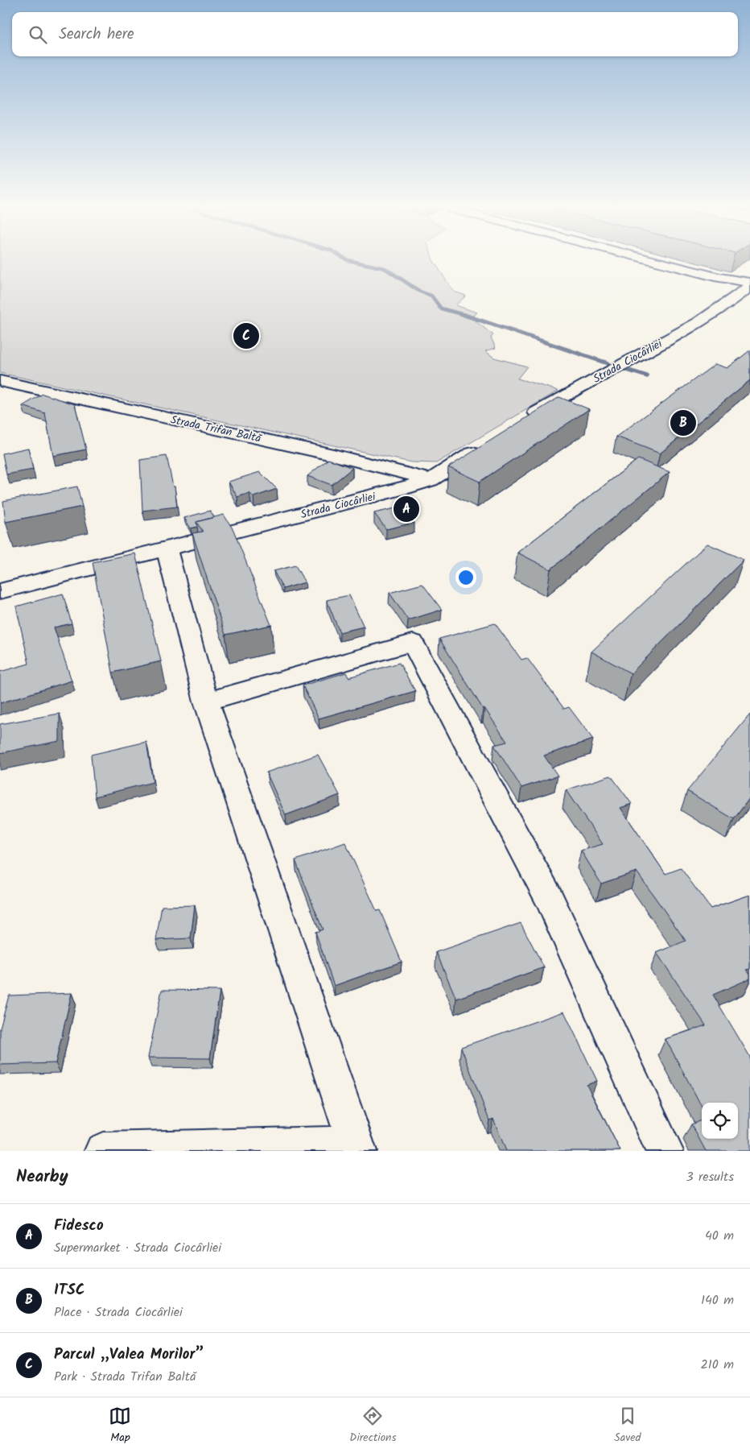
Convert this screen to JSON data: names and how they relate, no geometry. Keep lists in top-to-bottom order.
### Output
{
  "streets": {
    "street": ["Strada Ciocârliei", "Strada Trifan Baltă"]
  },
  "crossings": [
    ["Strada Ciocârliei", "Strada Trifan Baltă"]
  ],
  "page": {
    "search": "Search here",
    "pins": ["C", "B", "A"],
    "heading": ["Nearby", "3 results"],
    "list": [
      {
        "mark": "A",
        "name": "Fidesco",
        "note": "Supermarket · Strada Ciocârliei",
        "value": "40 m"
      },
      {
        "mark": "B",
        "name": "ITSC",
        "note": "Place · Strada Ciocârliei",
        "value": "140 m"
      },
      {
        "mark": "C",
        "name": "Parcul „Valea Morilor”",
        "note": "Park · Strada Trifan Baltă",
        "value": "210 m"
      }
    ],
    "nav": ["Map", "Directions", "Saved"]
  }
}
